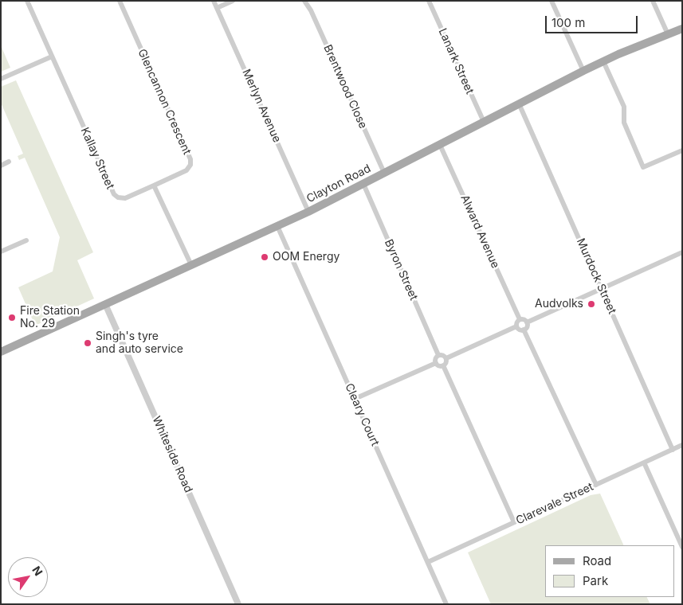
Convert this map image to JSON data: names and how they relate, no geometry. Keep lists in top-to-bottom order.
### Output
{
  "streets": {
    "main road": ["Clayton Road"],
    "street": [
      "Lanark Street",
      "Brentwood Close",
      "Glencannon Crescent",
      "Merlyn Avenue",
      "Kallay Street",
      "Alward Avenue",
      "Byron Street",
      "Murdock Street",
      "Cleary Court",
      "Whiteside Road",
      "Clarevale Street"
    ]
  },
  "crossings": [
    ["Lanark Street", "Clayton Road"],
    ["Brentwood Close", "Clayton Road"],
    ["Glencannon Crescent", "Kallay Street"],
    ["Merlyn Avenue", "Clayton Road"],
    ["Clayton Road", "Alward Avenue"],
    ["Clayton Road", "Byron Street"],
    ["Clayton Road", "Murdock Street"],
    ["Clayton Road", "Cleary Court"],
    ["Clayton Road", "Whiteside Road"],
    ["Murdock Street", "Clarevale Street"],
    ["Cleary Court", "Clarevale Street"]
  ],
  "places": [
    "OOM Energy",
    "Audvolks",
    "Fire Station No. 29",
    "Singh's tyre and auto service"
  ],
  "legend": ["Road", "Park"],
  "scale_bar": "100 m",
  "north": "top right"
}
